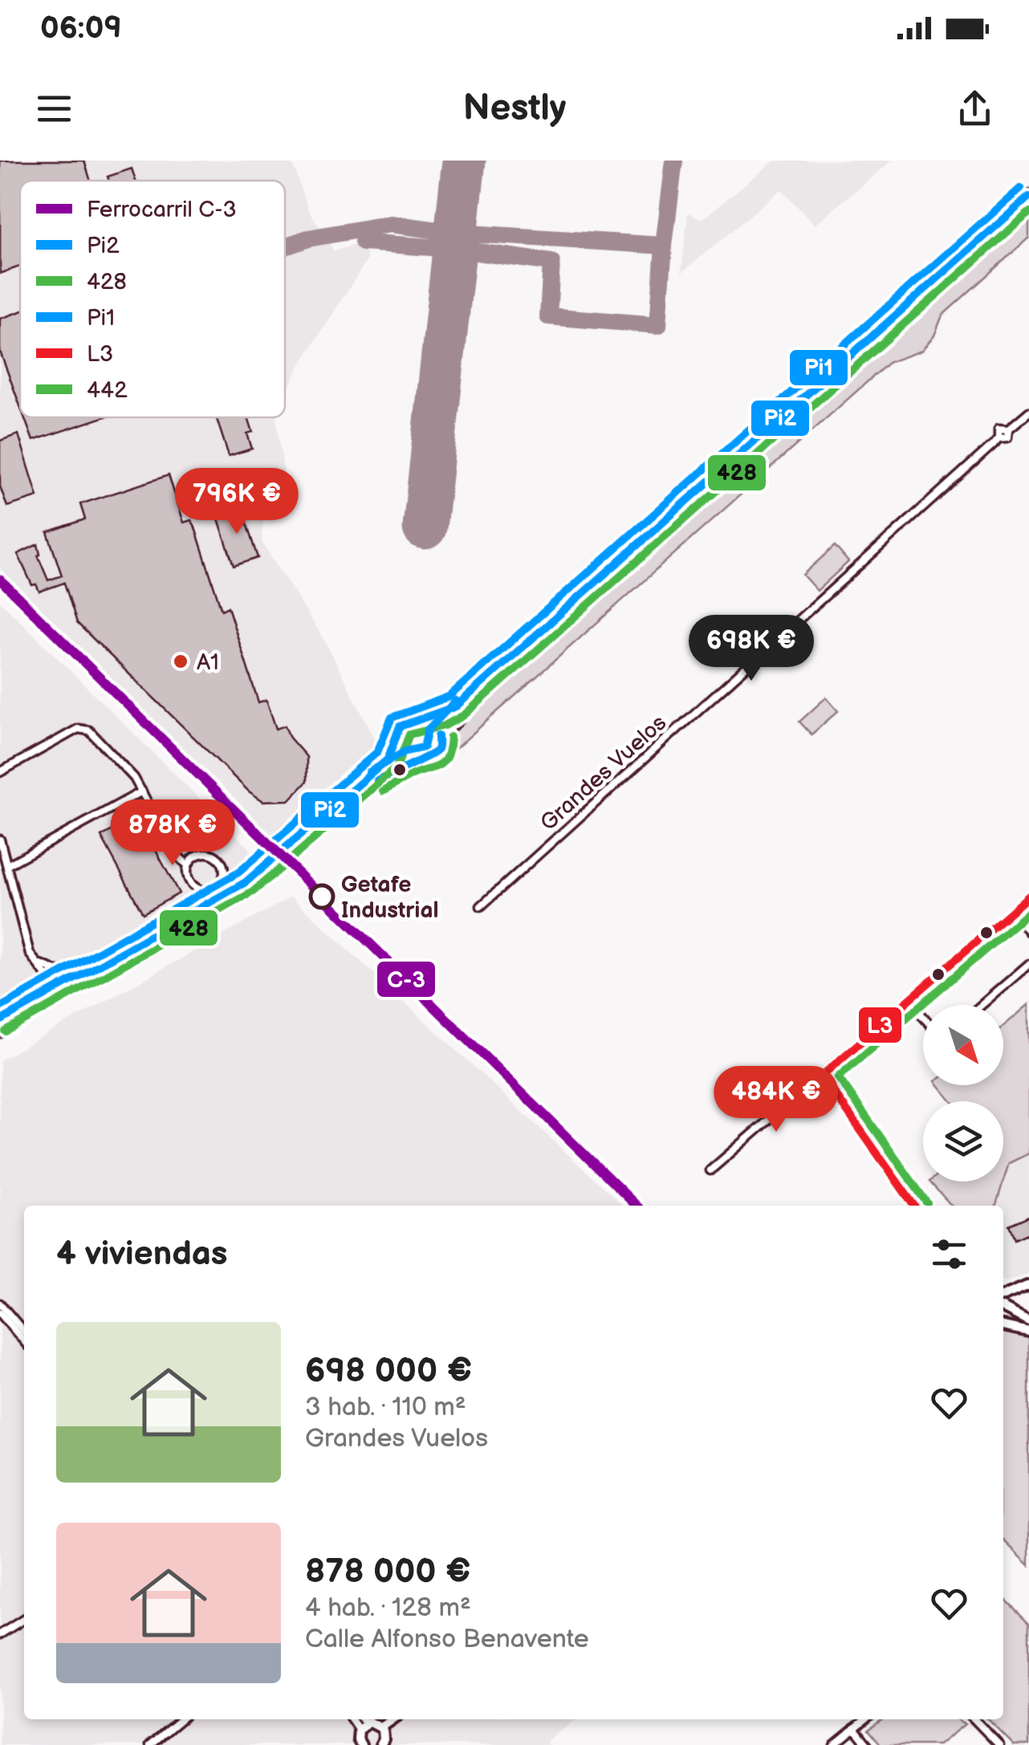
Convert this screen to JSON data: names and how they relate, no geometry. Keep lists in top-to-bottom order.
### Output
{
  "streets": {
    "street": ["Grandes Vuelos"]
  },
  "places": ["A1", "Getafe Industrial"],
  "lines": [
    "transit line Pi1",
    "transit line Pi2",
    "transit line 428",
    "rail line C-3",
    "transit line L3",
    "transit line 442"
  ],
  "legend": [
    "Ferrocarril C-3",
    "Pi2",
    "428",
    "Pi1",
    "L3",
    "442"
  ],
  "north": "bottom right",
  "page": {
    "status": "06:09",
    "header": "Nestly",
    "price": [
      "796K €",
      "698K €",
      "878K €",
      "484K €"
    ],
    "heading": "4 viviendas",
    "list": [
      {
        "name": "698 000 €",
        "note": "3 hab. · 110 m² · Grandes Vuelos"
      },
      {
        "name": "878 000 €",
        "note": "4 hab. · 128 m² · Calle Alfonso Benavente"
      }
    ]
  }
}
